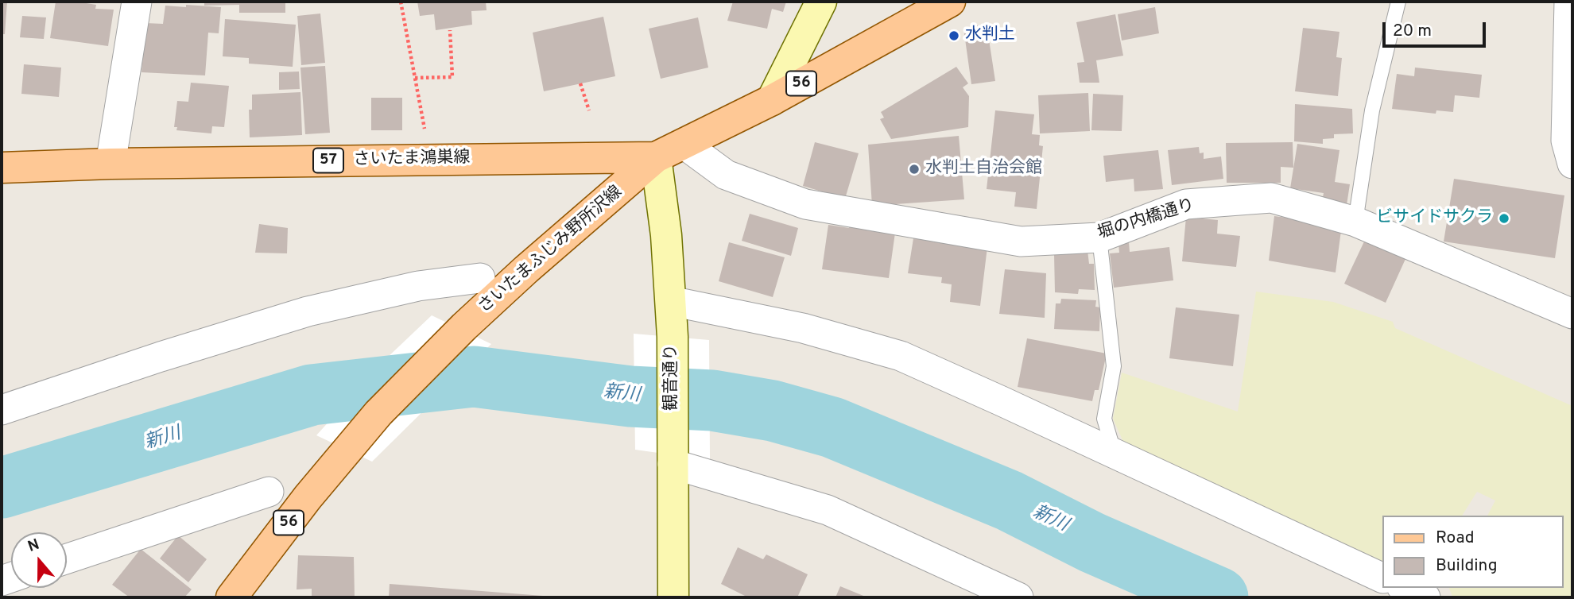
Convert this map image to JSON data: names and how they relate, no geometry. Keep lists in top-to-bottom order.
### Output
{
  "streets": {
    "main road": [
      "56",
      "さいたま鴻巣線",
      "57",
      "さいたまふじみ野所沢線"
    ],
    "street": ["堀の内橋通り", "観音通り"]
  },
  "crossings": [
    ["さいたま鴻巣線", "さいたまふじみ野所沢線"],
    ["さいたま鴻巣線", "観音通り"],
    ["堀の内橋通り", "さいたまふじみ野所沢線"],
    ["さいたまふじみ野所沢線", "観音通り"]
  ],
  "water": ["新川"],
  "places": ["水判土", "水判土自治会館", "ビサイドサクラ"],
  "legend": ["Road", "Building"],
  "scale_bar": "20 m",
  "north": "top"
}
